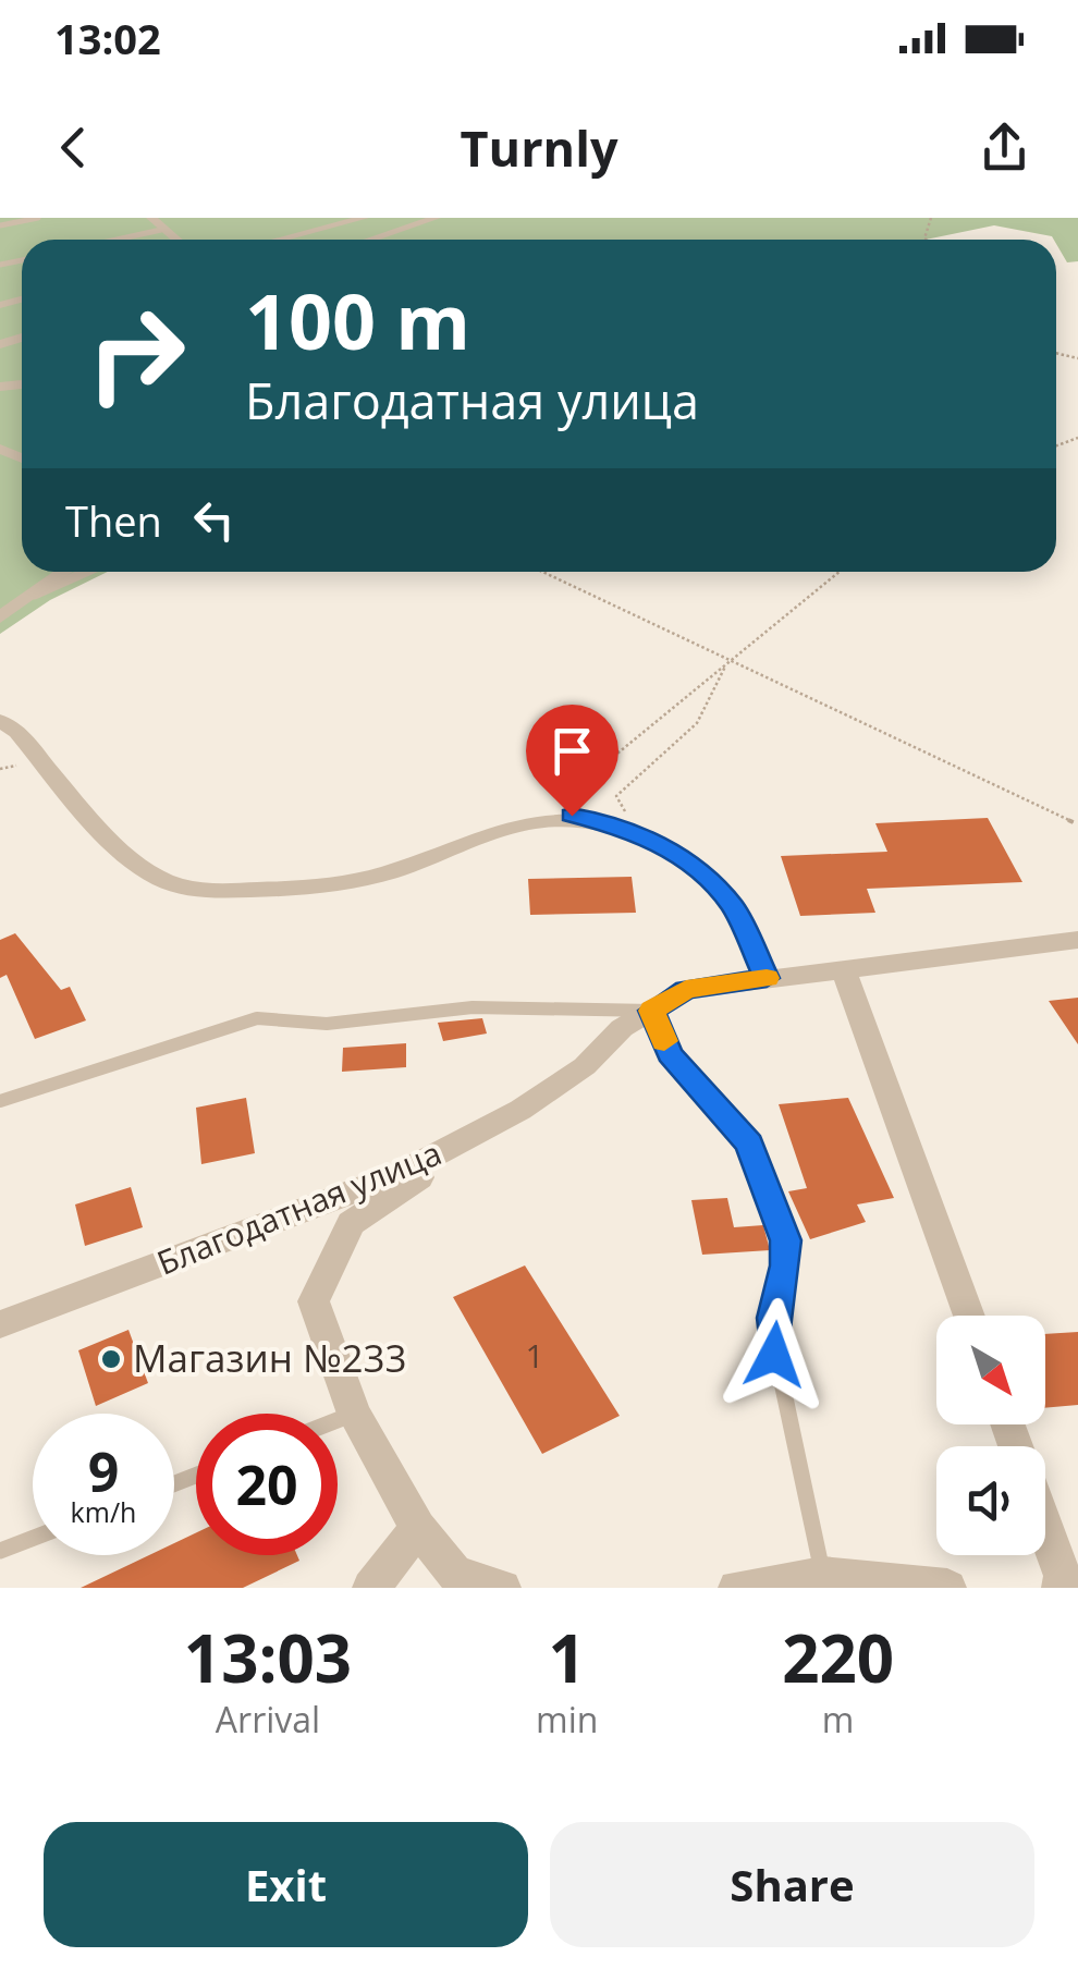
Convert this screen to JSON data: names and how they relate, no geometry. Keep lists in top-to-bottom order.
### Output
{
  "streets": {
    "street": ["Благодатная улица"]
  },
  "places": ["Магазин №233"],
  "house_numbers": ["1"],
  "north": "bottom right",
  "page": {
    "status": "13:02",
    "header": "Turnly",
    "turn": ["100 m", "Благодатная улица"],
    "then": "Then",
    "speed": "9 km/h",
    "limit": "20",
    "eta": [
      "13:03",
      "Arrival",
      "1",
      "min",
      "220",
      "m"
    ],
    "buttons": ["Exit", "Share"]
  }
}
